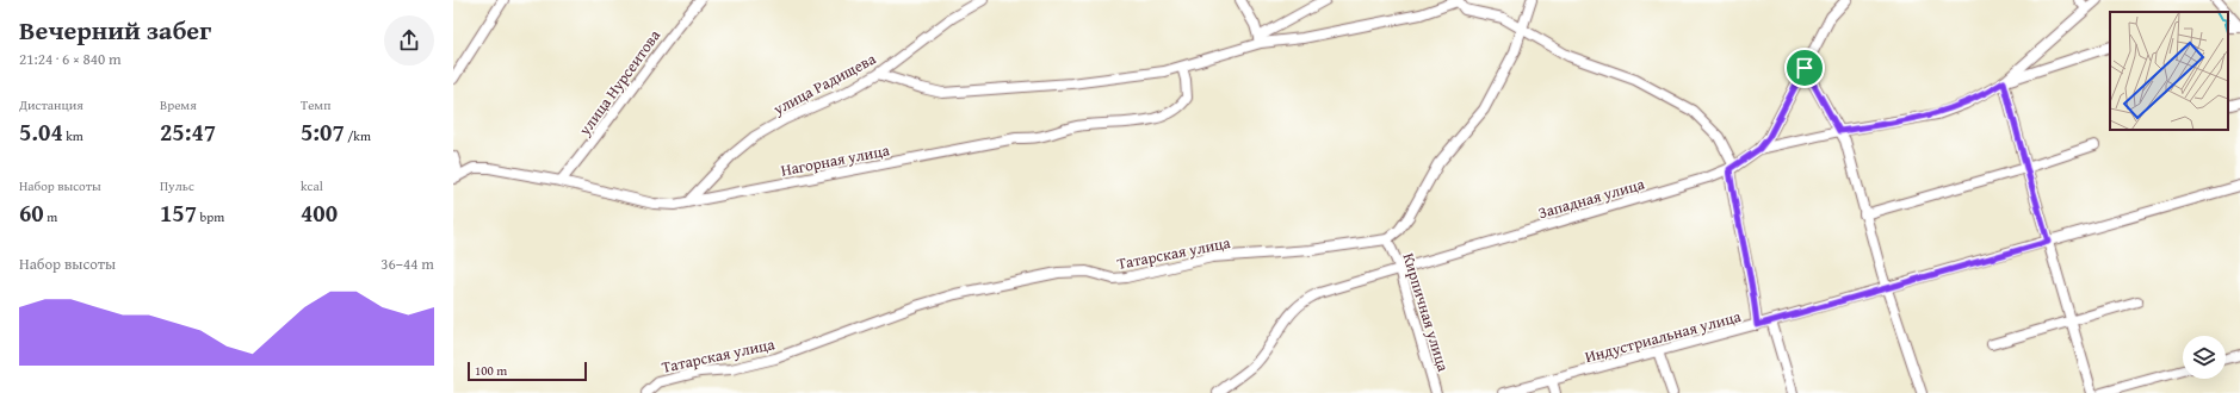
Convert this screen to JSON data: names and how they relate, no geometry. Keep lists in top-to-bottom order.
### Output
{
  "streets": {
    "street": [
      "улица Нурсеитова",
      "улица Радищева",
      "Нагорная улица",
      "Западная улица",
      "Татарская улица",
      "Кирпичная улица",
      "Индустриальная улица"
    ]
  },
  "crossings": [
    ["улица Нурсеитова", "Нагорная улица"],
    ["улица Радищева", "Нагорная улица"],
    ["Западная улица", "Кирпичная улица"],
    ["Татарская улица", "Кирпичная улица"]
  ],
  "scale_bar": "100 m",
  "page": {
    "heading": ["Вечерний забег", "21:24 · 6 × 840 m"],
    "stats": [
      ["Дистанция", "5.04 km"],
      ["Время", "25:47"],
      ["Темп", "5:07 /km"],
      ["Набор высоты", "60 m"],
      ["Пульс", "157 bpm"],
      ["kcal", "400"]
    ],
    "chart": ["Набор высоты", "36–44 m"],
    "scale": "100 m"
  }
}
